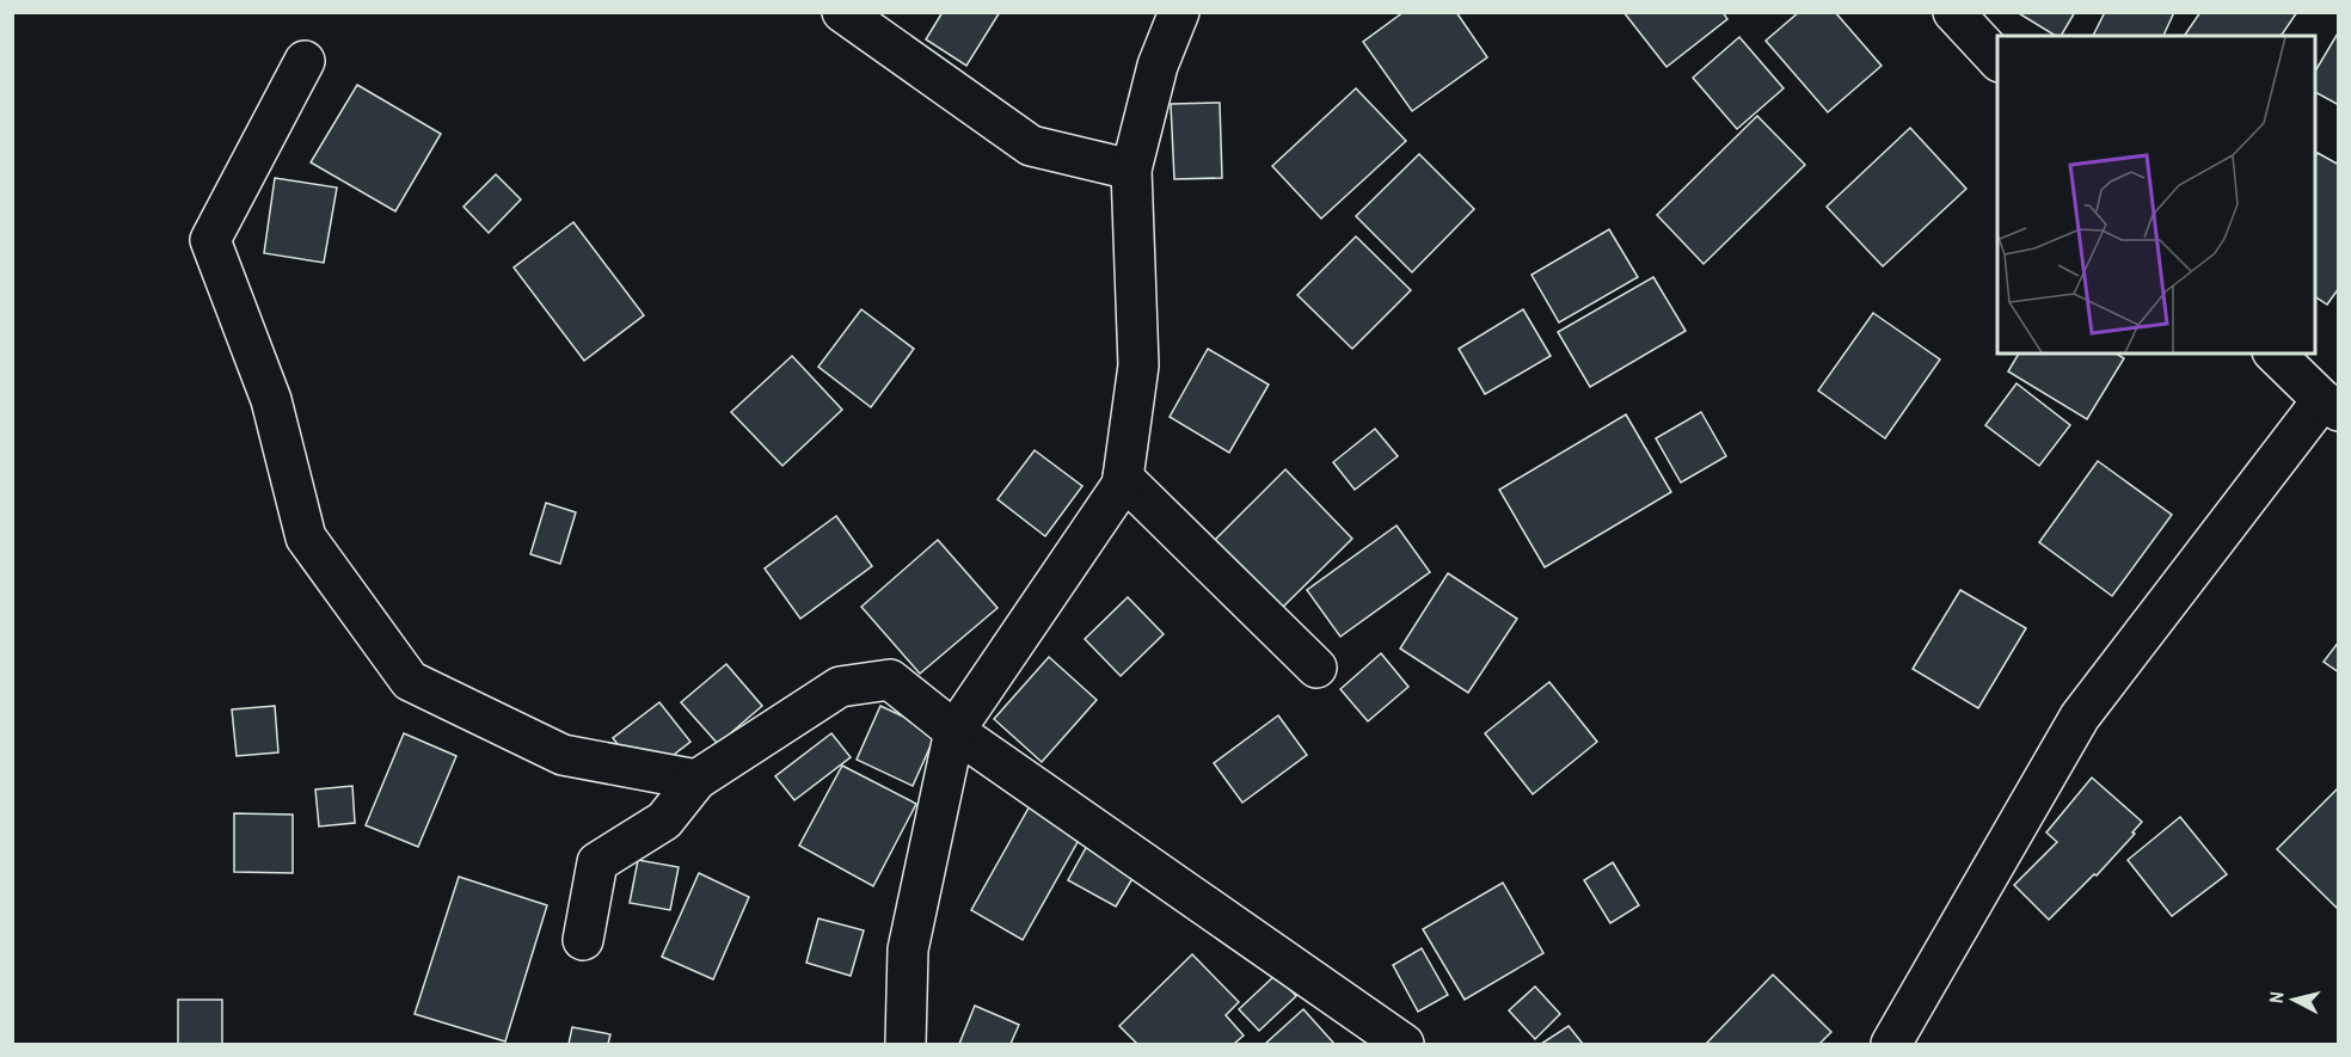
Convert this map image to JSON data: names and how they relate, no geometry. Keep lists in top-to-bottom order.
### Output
{
  "north": "left"
}
